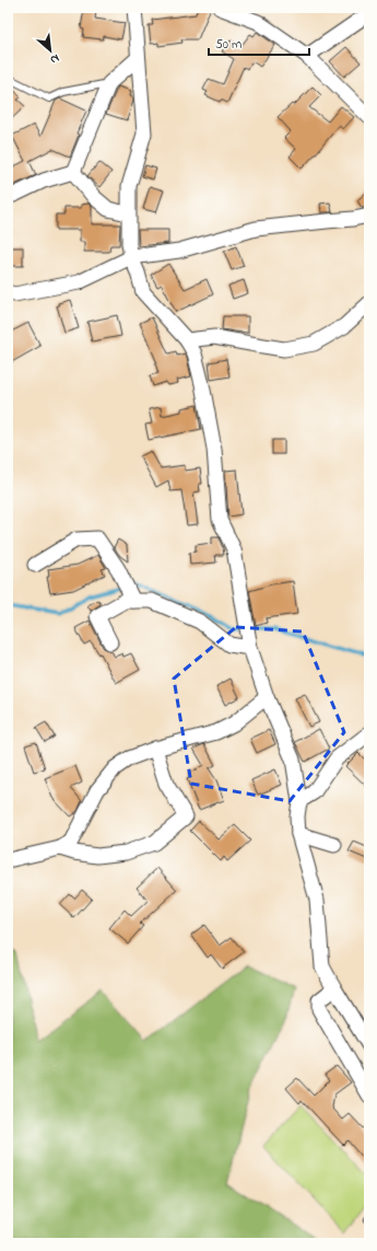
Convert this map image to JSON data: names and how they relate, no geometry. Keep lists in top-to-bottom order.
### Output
{
  "scale_bar": "50 m",
  "north": "bottom right"
}
